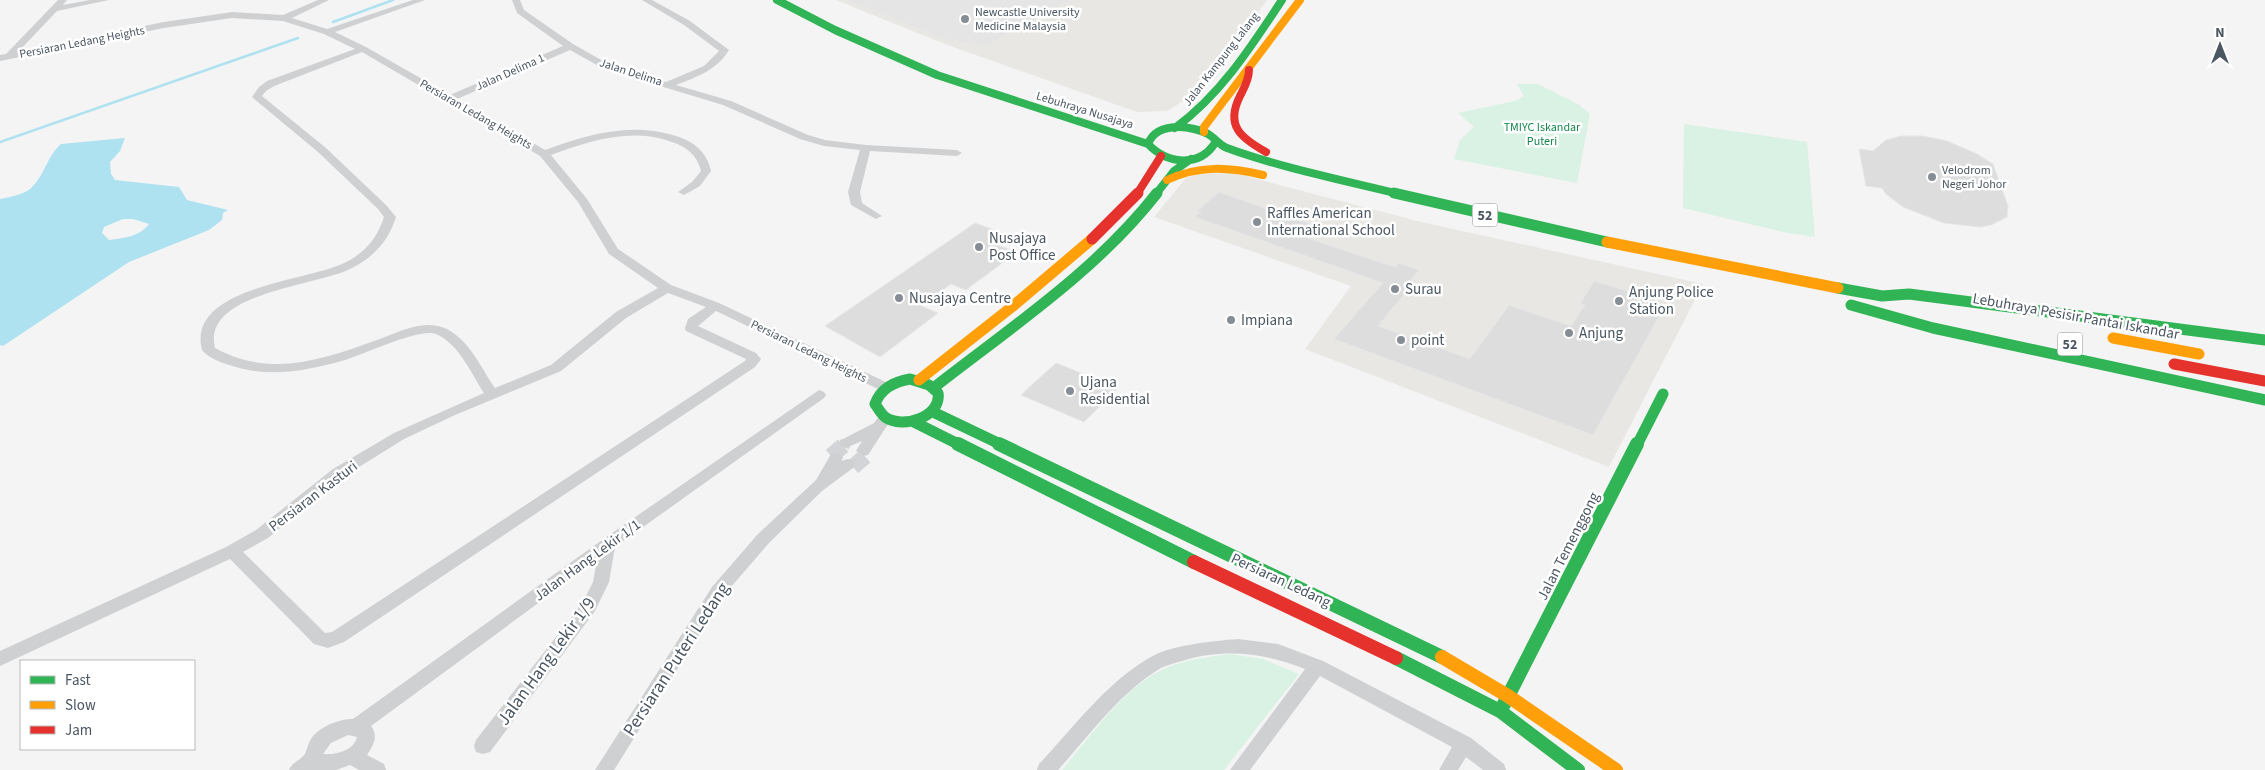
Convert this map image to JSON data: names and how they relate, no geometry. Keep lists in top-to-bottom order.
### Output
{
  "streets": {
    "main road": [
      "Jalan Kampung Lalang",
      "Lebuhraya Nusajaya",
      "52",
      "Lebuhraya Pesisir Pantai Iskandar",
      "Jalan Temenggong",
      "Persiaran Ledang"
    ],
    "street": [
      "Persiaran Ledang Heights",
      "Jalan Delima 1",
      "Jalan Delima",
      "Persiaran Kasturi",
      "Jalan Hang Lekir 1/1",
      "Persiaran Puteri Ledang",
      "Jalan Hang Lekir 1/9"
    ]
  },
  "crossings": [
    ["Persiaran Ledang Heights", "Jalan Delima 1"],
    ["Persiaran Ledang Heights", "Persiaran Kasturi"],
    ["Persiaran Ledang Heights", "Persiaran Ledang"],
    ["Jalan Delima 1", "Jalan Delima"],
    ["52", "Lebuhraya Pesisir Pantai Iskandar"],
    ["Jalan Temenggong", "Persiaran Ledang"],
    ["Jalan Hang Lekir 1/1", "Jalan Hang Lekir 1/9"]
  ],
  "parks": ["TMIYC Iskandar Puteri"],
  "places": [
    "Newcastle University Medicine Malaysia",
    "Velodrom Negeri Johor",
    "Raffles American International School",
    "Nusajaya Post Office",
    "Surau",
    "Nusajaya Centre",
    "Anjung Police Station",
    "Impiana",
    "Anjung",
    "point",
    "Ujana Residential"
  ],
  "legend": ["Fast", "Slow", "Jam"],
  "north": "top"
}
